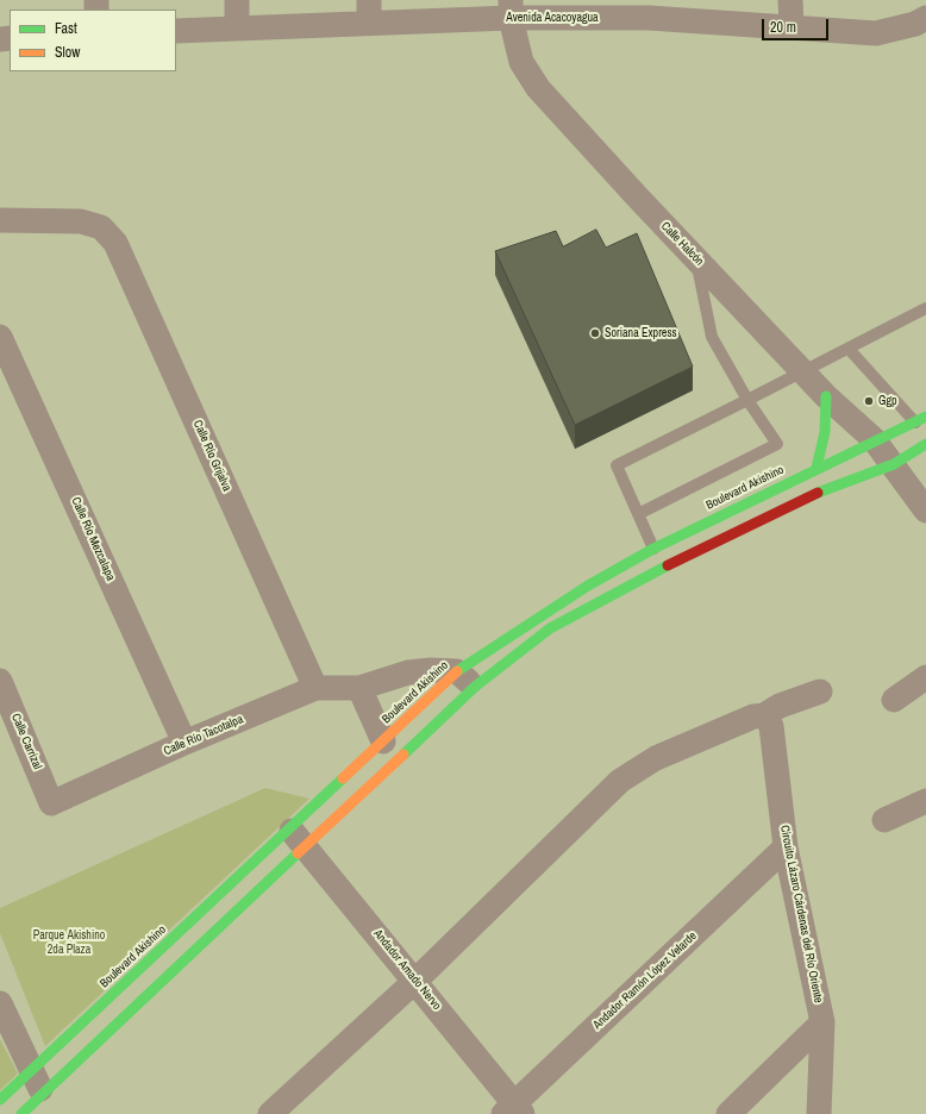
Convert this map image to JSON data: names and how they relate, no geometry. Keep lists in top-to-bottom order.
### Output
{
  "streets": {
    "main road": ["Boulevard Akishino"],
    "street": [
      "Avenida Acacoyagua",
      "Calle Halcón",
      "Calle Río Grijalva",
      "Calle Río Mezcalapa",
      "Calle Río Tacotalpa",
      "Calle Carrizal",
      "Circuito Lázaro Cárdenas del Río Oriente",
      "Andador Amado Nervo",
      "Andador Ramón López Velarde"
    ]
  },
  "crossings": [
    ["Avenida Acacoyagua", "Calle Halcón"],
    ["Calle Halcón", "Boulevard Akishino"],
    ["Calle Río Grijalva", "Calle Río Tacotalpa"],
    ["Boulevard Akishino", "Calle Río Tacotalpa"],
    ["Boulevard Akishino", "Andador Amado Nervo"],
    ["Calle Río Mezcalapa", "Calle Río Tacotalpa"],
    ["Calle Río Tacotalpa", "Calle Carrizal"],
    ["Circuito Lázaro Cárdenas del Río Oriente", "Andador Ramón López Velarde"],
    ["Andador Amado Nervo", "Andador Ramón López Velarde"]
  ],
  "parks": ["Parque Akishino 2da Plaza"],
  "places": ["Soriana Express", "Ggp"],
  "legend": ["Fast", "Slow"],
  "scale_bar": "20 m"
}
